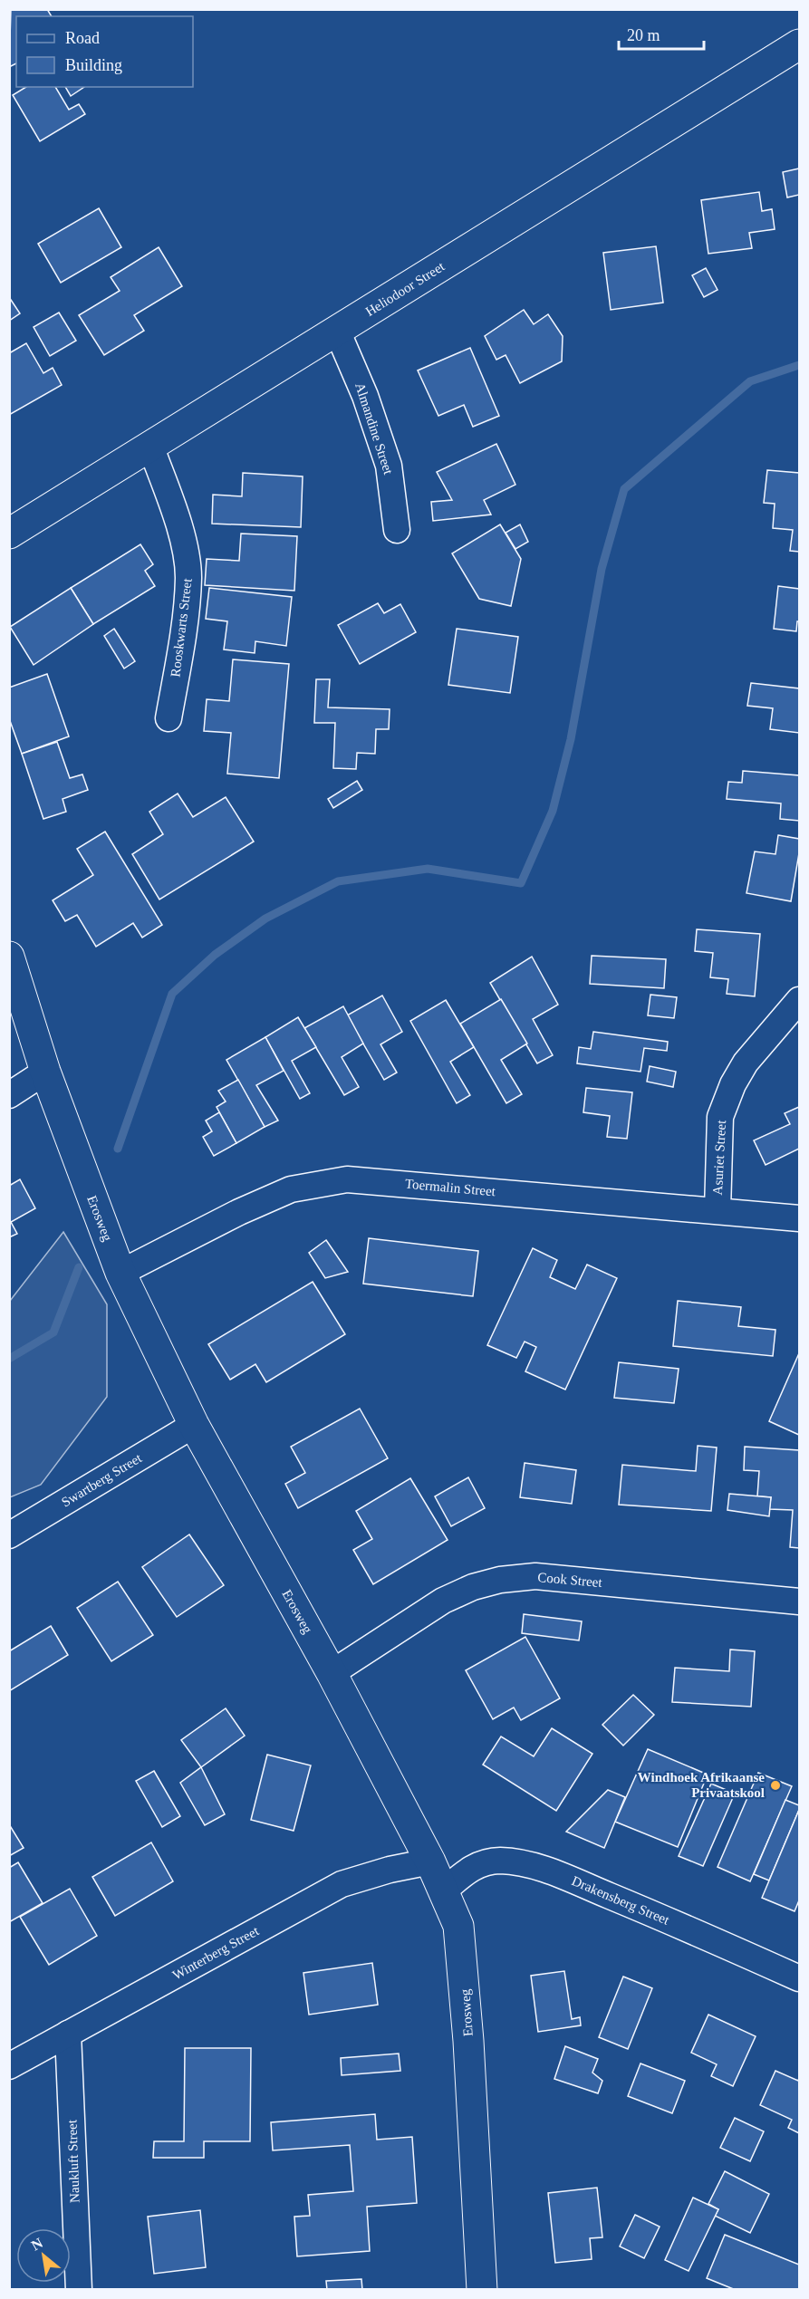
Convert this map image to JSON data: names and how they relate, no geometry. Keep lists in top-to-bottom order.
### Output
{
  "streets": {
    "street": [
      "Heliodoor Street",
      "Almandine Street",
      "Rooskwarts Street",
      "Asuriet Street",
      "Toermalin Street",
      "Erosweg",
      "Swartberg Street",
      "Cook Street",
      "Drakensberg Street",
      "Winterberg Street",
      "Naukluft Street"
    ]
  },
  "crossings": [
    ["Heliodoor Street", "Almandine Street"],
    ["Heliodoor Street", "Rooskwarts Street"],
    ["Asuriet Street", "Toermalin Street"],
    ["Toermalin Street", "Erosweg"],
    ["Erosweg", "Swartberg Street"],
    ["Erosweg", "Cook Street"],
    ["Erosweg", "Drakensberg Street"],
    ["Erosweg", "Winterberg Street"],
    ["Winterberg Street", "Naukluft Street"]
  ],
  "places": ["Windhoek Afrikaanse Privaatskool"],
  "legend": ["Road", "Building"],
  "scale_bar": "20 m",
  "north": "top left"
}
